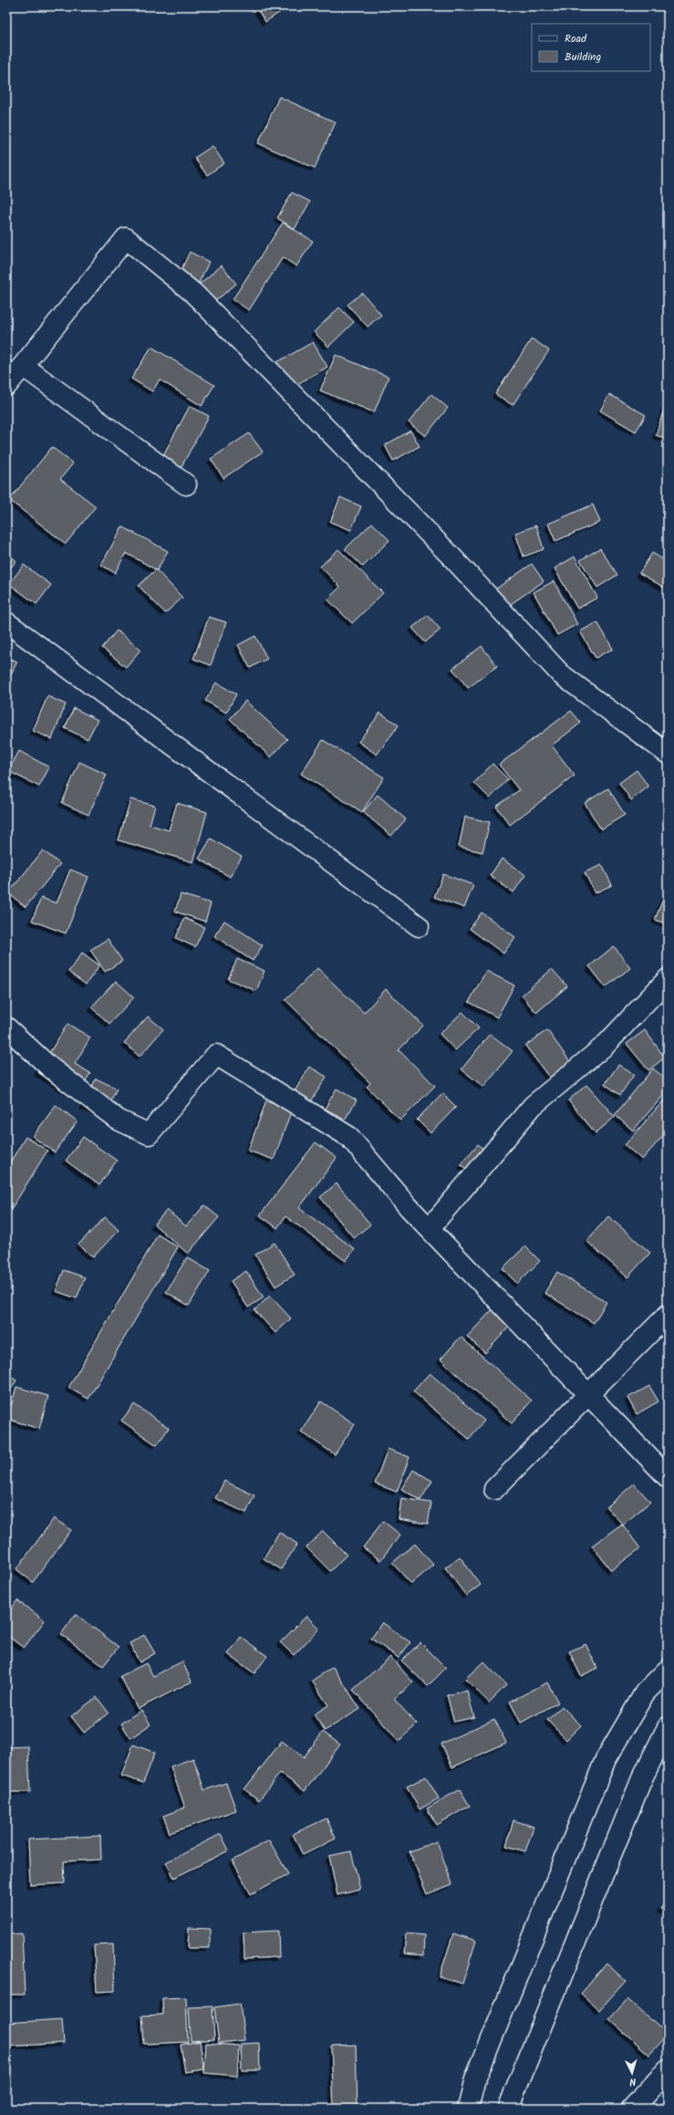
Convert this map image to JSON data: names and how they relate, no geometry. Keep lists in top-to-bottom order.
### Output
{
  "legend": ["Road", "Building"],
  "north": "bottom"
}
